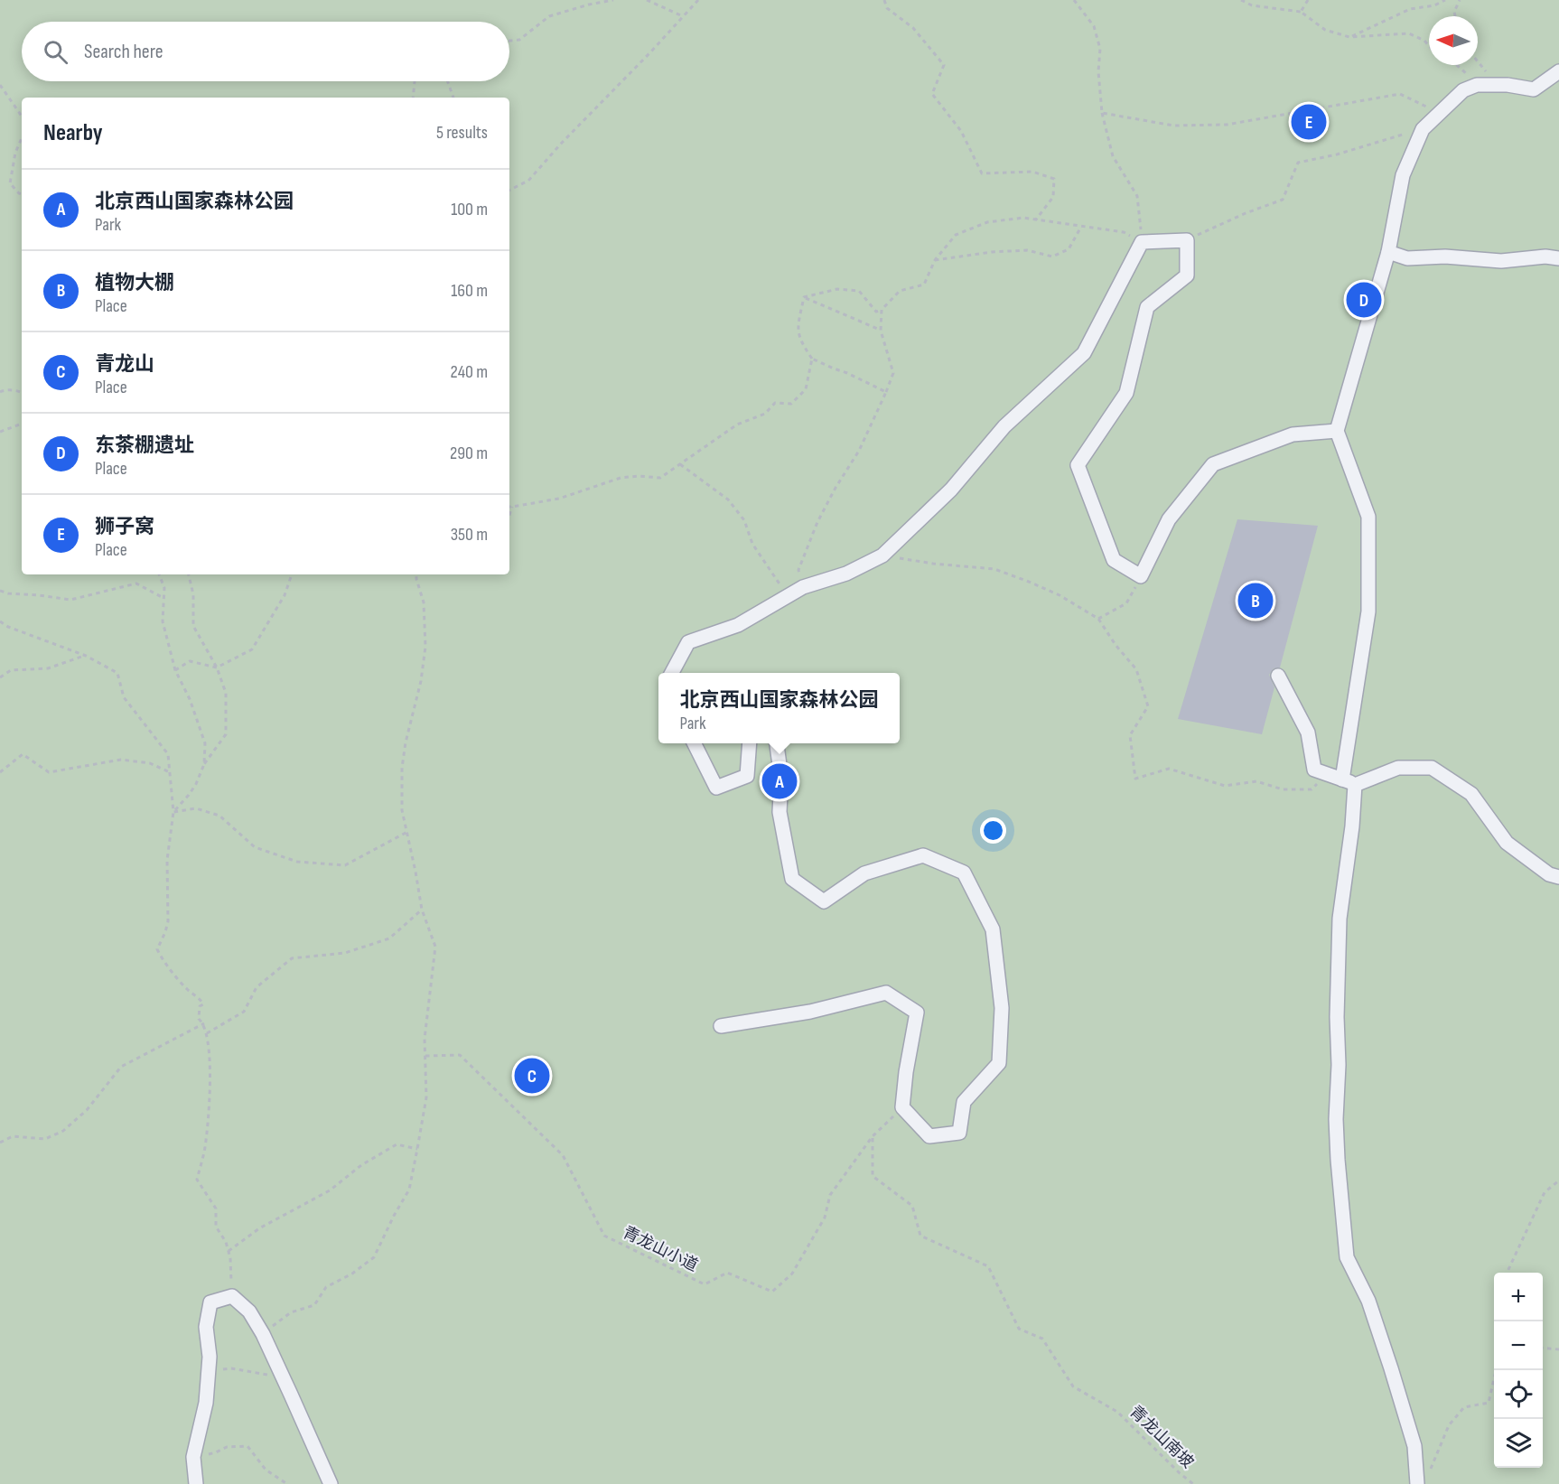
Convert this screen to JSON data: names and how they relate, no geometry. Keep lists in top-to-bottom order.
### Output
{
  "streets": {
    "path": ["青龙山小道", "青龙山南坡"]
  },
  "crossings": [
    ["青龙山小道", "青龙山南坡"]
  ],
  "north": "left",
  "page": {
    "search": "Search here",
    "heading": ["Nearby", "5 results"],
    "pins": [
      "E",
      "D",
      "B",
      "A",
      "C"
    ],
    "list": [
      {
        "mark": "A",
        "name": "北京西山国家森林公园",
        "note": "Park",
        "value": "100 m"
      },
      {
        "mark": "B",
        "name": "植物大棚",
        "note": "Place",
        "value": "160 m"
      },
      {
        "mark": "C",
        "name": "青龙山",
        "note": "Place",
        "value": "240 m"
      },
      {
        "mark": "D",
        "name": "东茶棚遗址",
        "note": "Place",
        "value": "290 m"
      },
      {
        "mark": "E",
        "name": "狮子窝",
        "note": "Place",
        "value": "350 m"
      }
    ],
    "popup": ["北京西山国家森林公园", "Park"],
    "map_buttons": ["+", "−"]
  }
}
